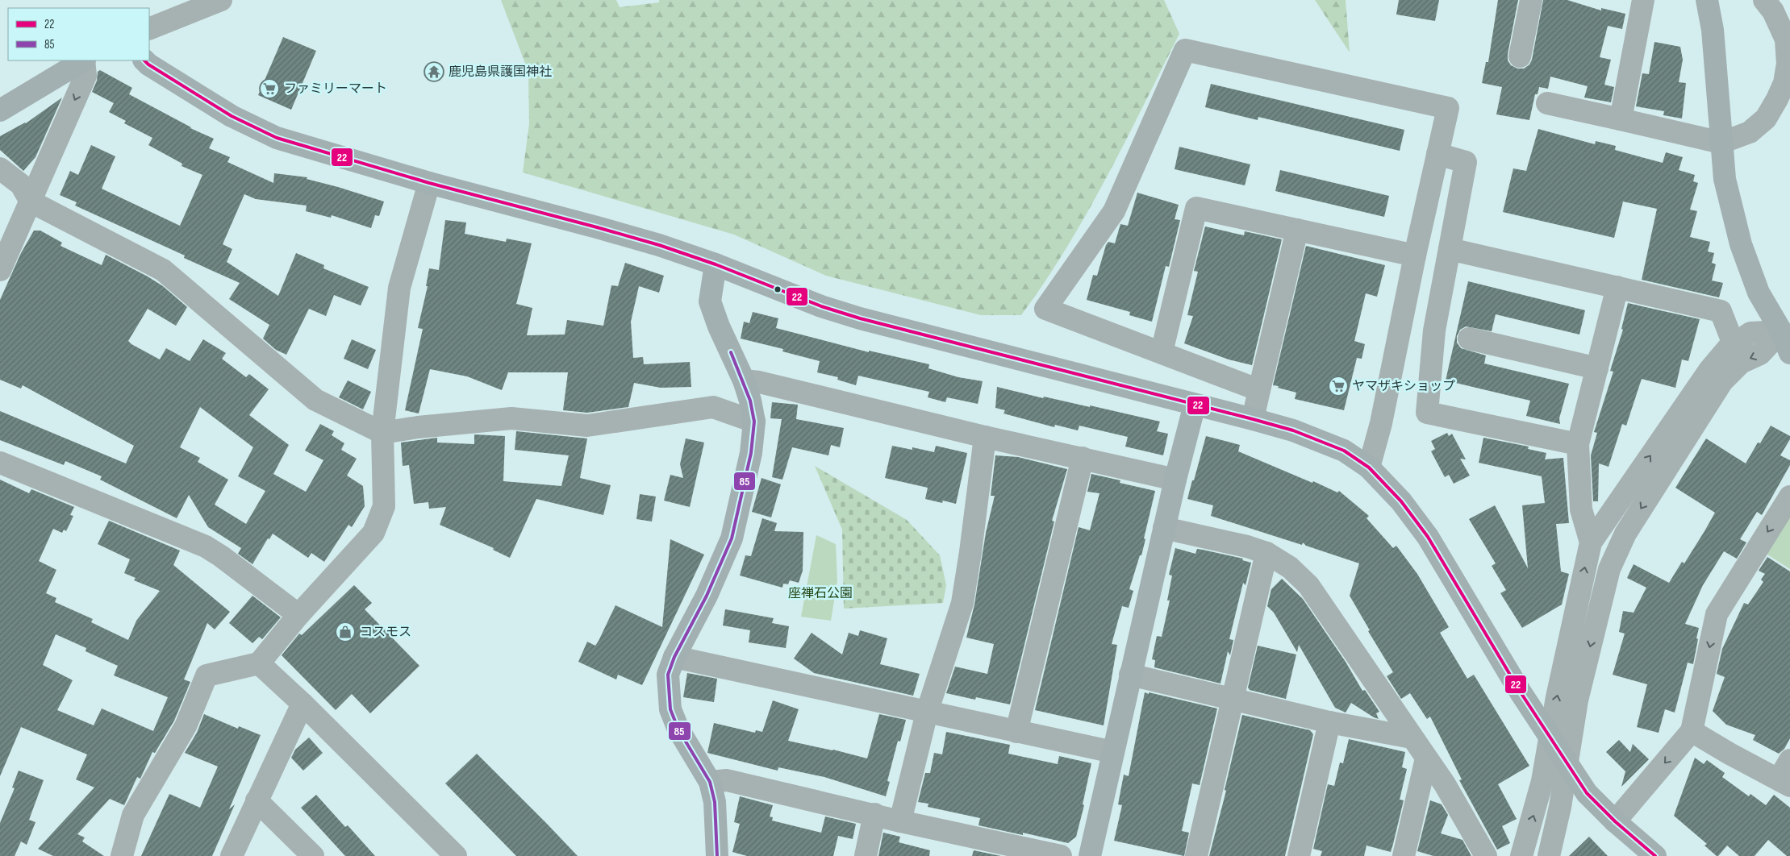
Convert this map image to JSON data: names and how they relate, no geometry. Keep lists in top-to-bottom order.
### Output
{
  "parks": ["座禅石公園"],
  "places": {
    "temple": ["鹿児島県護国神社"],
    "supermarket": ["ファミリーマート", "ヤマザキショップ"],
    "shop": ["コスモス"]
  },
  "lines": ["transit line 22", "transit line 85"],
  "legend": ["22", "85"]
}
